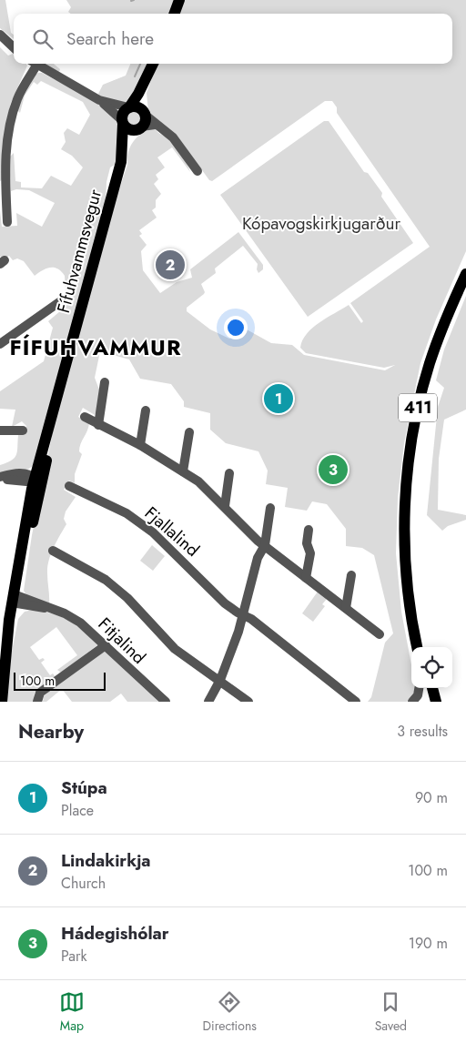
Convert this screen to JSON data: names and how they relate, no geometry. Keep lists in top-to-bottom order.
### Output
{
  "streets": {
    "main road": ["Fífuhvammsvegur", "411"],
    "street": ["Fjallalind", "Fitjalind"]
  },
  "crossings": [
    ["Fífuhvammsvegur", "Fitjalind"]
  ],
  "districts": ["FÍFUHVAMMUR"],
  "parks": ["Kópavogskirkjugarður"],
  "scale_bar": "100 m",
  "page": {
    "search": "Search here",
    "pins": ["2", "1", "3"],
    "scale": "100 m",
    "heading": ["Nearby", "3 results"],
    "list": [
      {
        "mark": "1",
        "name": "Stúpa",
        "note": "Place",
        "value": "90 m"
      },
      {
        "mark": "2",
        "name": "Lindakirkja",
        "note": "Church",
        "value": "100 m"
      },
      {
        "mark": "3",
        "name": "Hádegishólar",
        "note": "Park",
        "value": "190 m"
      }
    ],
    "nav": ["Map", "Directions", "Saved"]
  }
}
